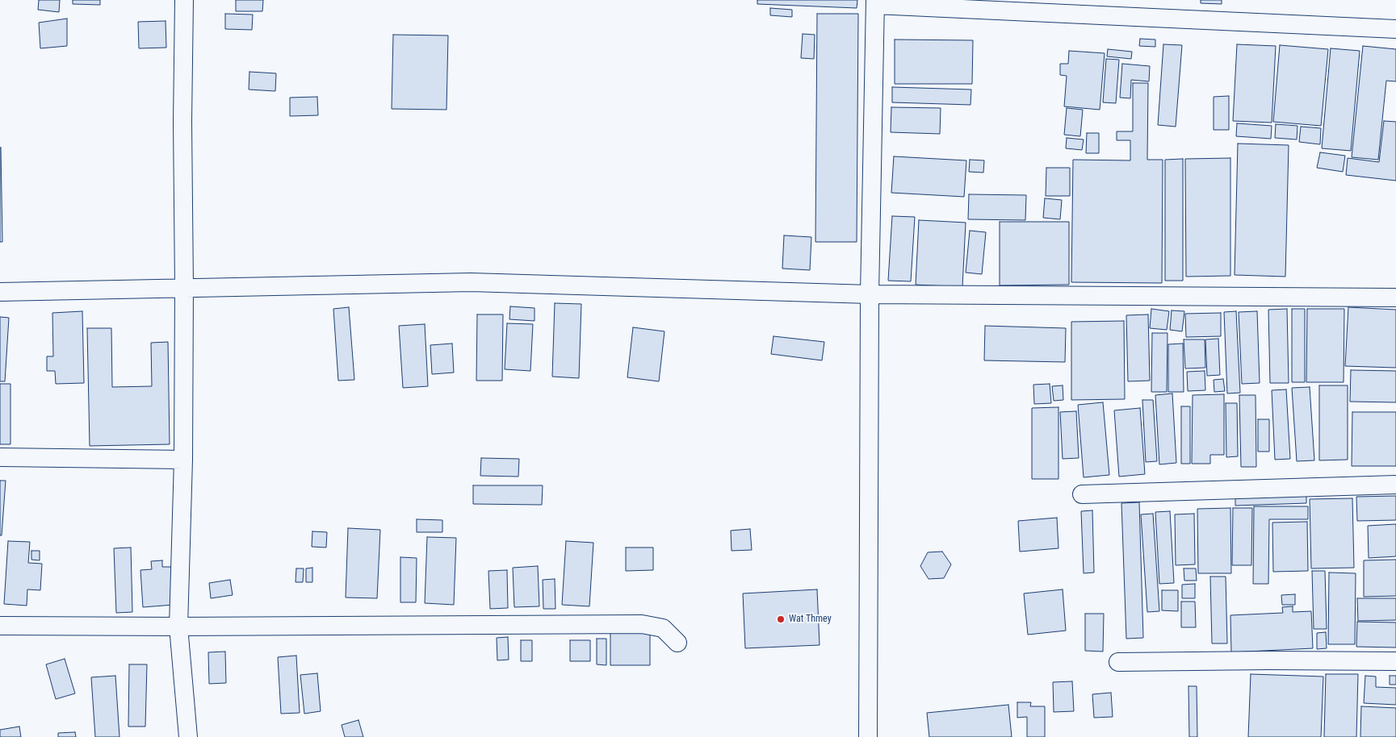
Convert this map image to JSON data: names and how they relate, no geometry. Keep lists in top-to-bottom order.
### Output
{
  "places": ["Wat Thmey"]
}
